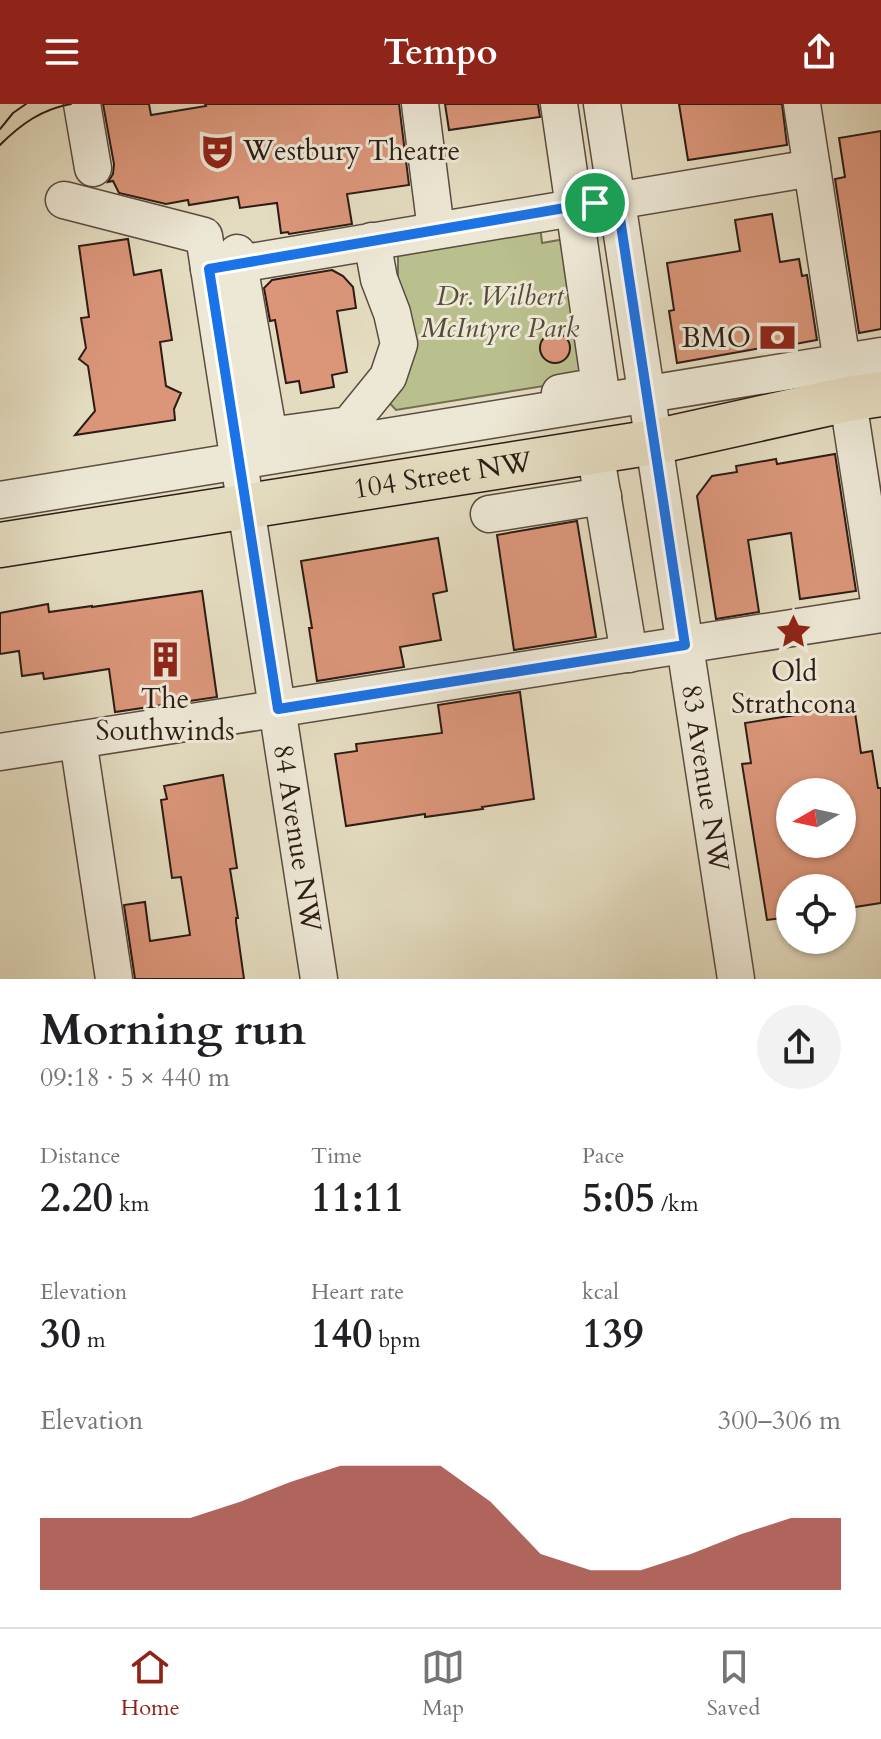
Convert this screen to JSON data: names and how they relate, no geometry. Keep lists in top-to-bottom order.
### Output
{
  "streets": {
    "main road": ["104 Street NW"],
    "street": ["83 Avenue NW", "84 Avenue NW"]
  },
  "crossings": [
    ["104 Street NW", "83 Avenue NW"],
    ["104 Street NW", "84 Avenue NW"]
  ],
  "parks": ["Dr. Wilbert McIntyre Park"],
  "places": {
    "theatre": ["Westbury Theatre"],
    "bank": ["BMO"],
    "place": ["Old Strathcona"],
    "building": ["The Southwinds"]
  },
  "north": "left",
  "page": {
    "header": "Tempo",
    "heading": ["Morning run", "09:18 · 5 × 440 m"],
    "stats": [
      ["Distance", "2.20 km"],
      ["Time", "11:11"],
      ["Pace", "5:05 /km"],
      ["Elevation", "30 m"],
      ["Heart rate", "140 bpm"],
      ["kcal", "139"]
    ],
    "chart": ["Elevation", "300–306 m"],
    "tabs": ["Home", "Map", "Saved"]
  }
}
